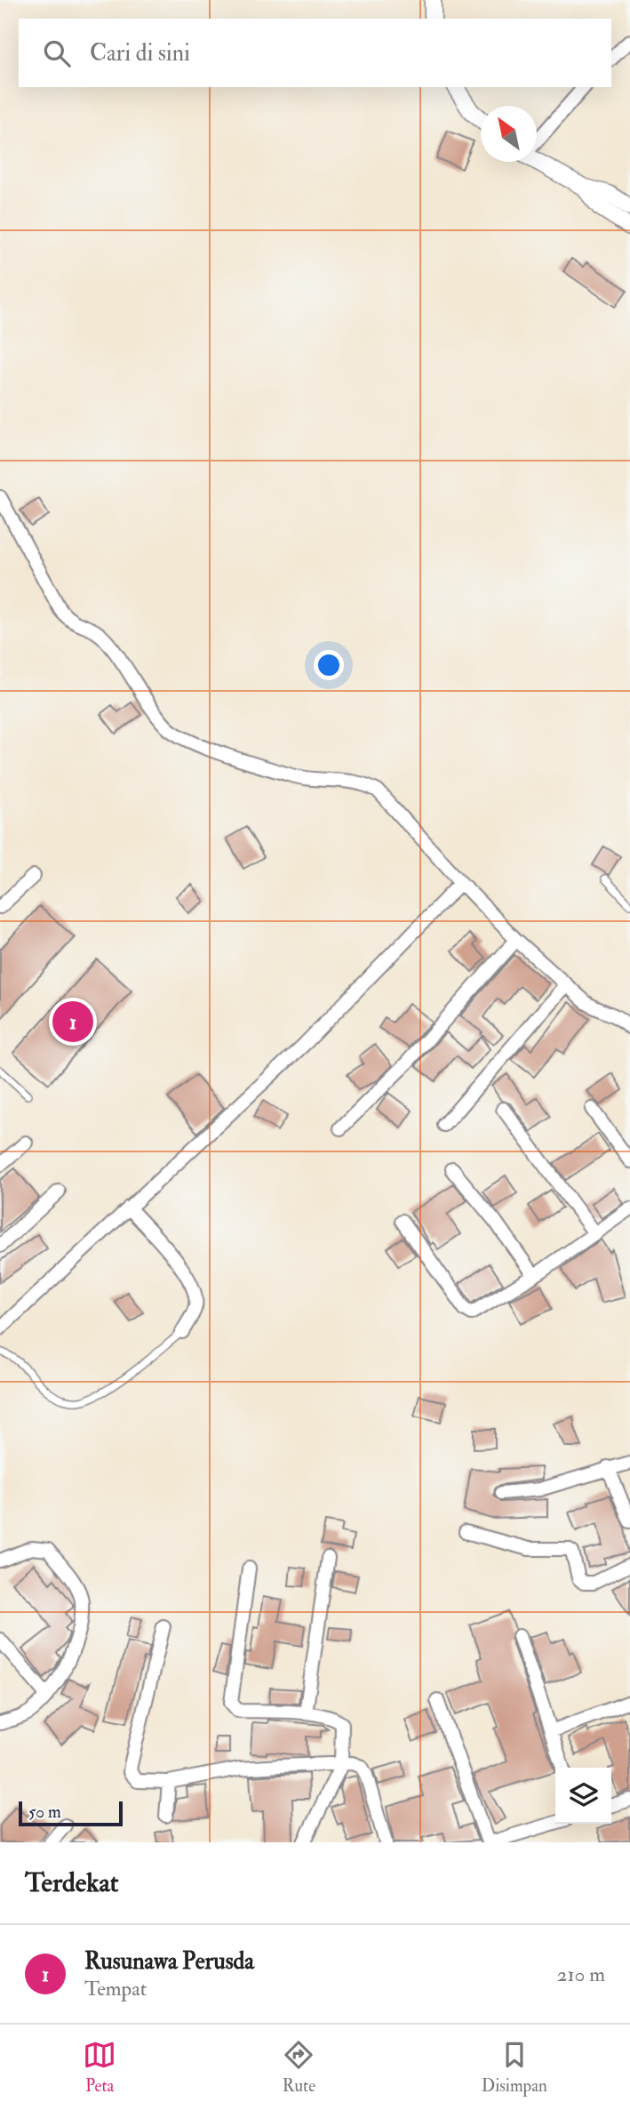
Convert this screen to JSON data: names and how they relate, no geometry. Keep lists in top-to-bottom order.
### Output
{
  "scale_bar": "50 m",
  "north": "top left",
  "page": {
    "search": "Cari di sini",
    "pins": "1",
    "scale": "50 m",
    "heading": "Terdekat",
    "list": [
      {
        "mark": "1",
        "name": "Rusunawa Perusda",
        "note": "Tempat",
        "value": "210 m"
      }
    ],
    "nav": ["Peta", "Rute", "Disimpan"]
  }
}
